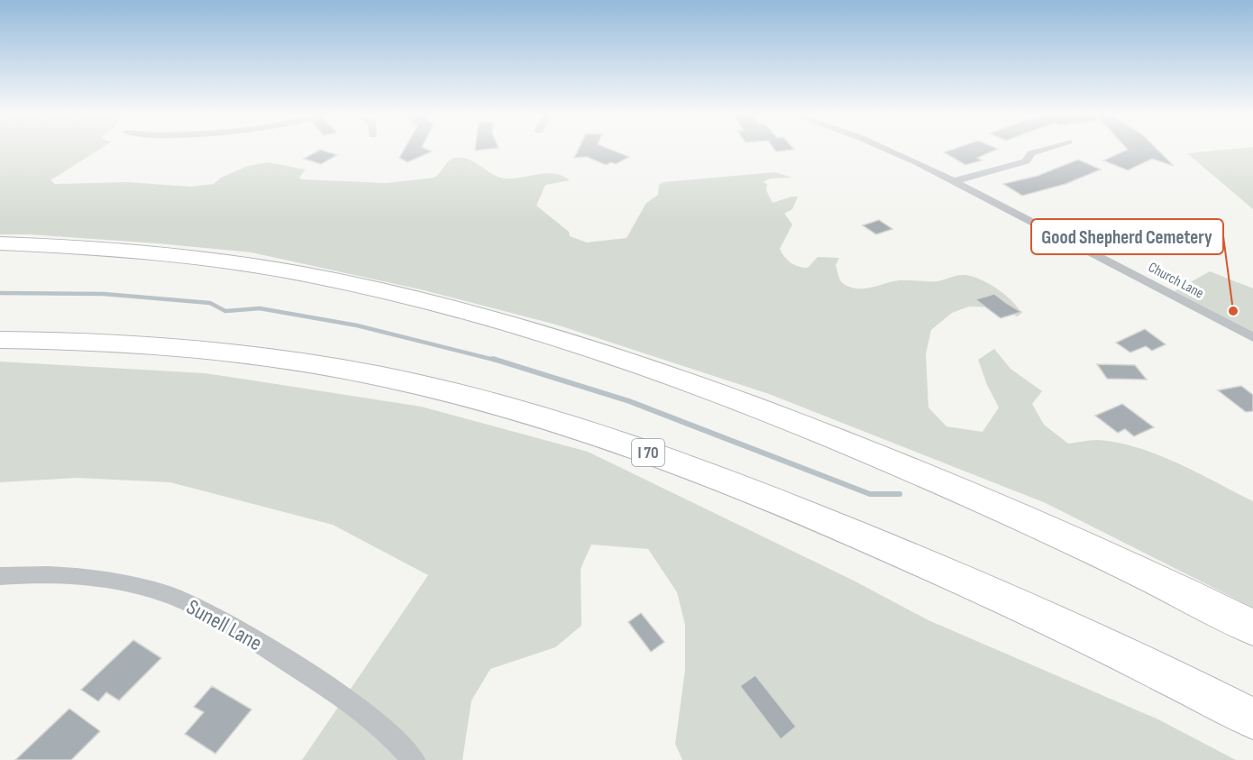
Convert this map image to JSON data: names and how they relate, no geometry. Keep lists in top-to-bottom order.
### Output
{
  "streets": {
    "highway": ["I 70"],
    "street": ["Church Lane", "Sunell Lane"]
  },
  "places": ["Good Shepherd Cemetery"]
}
